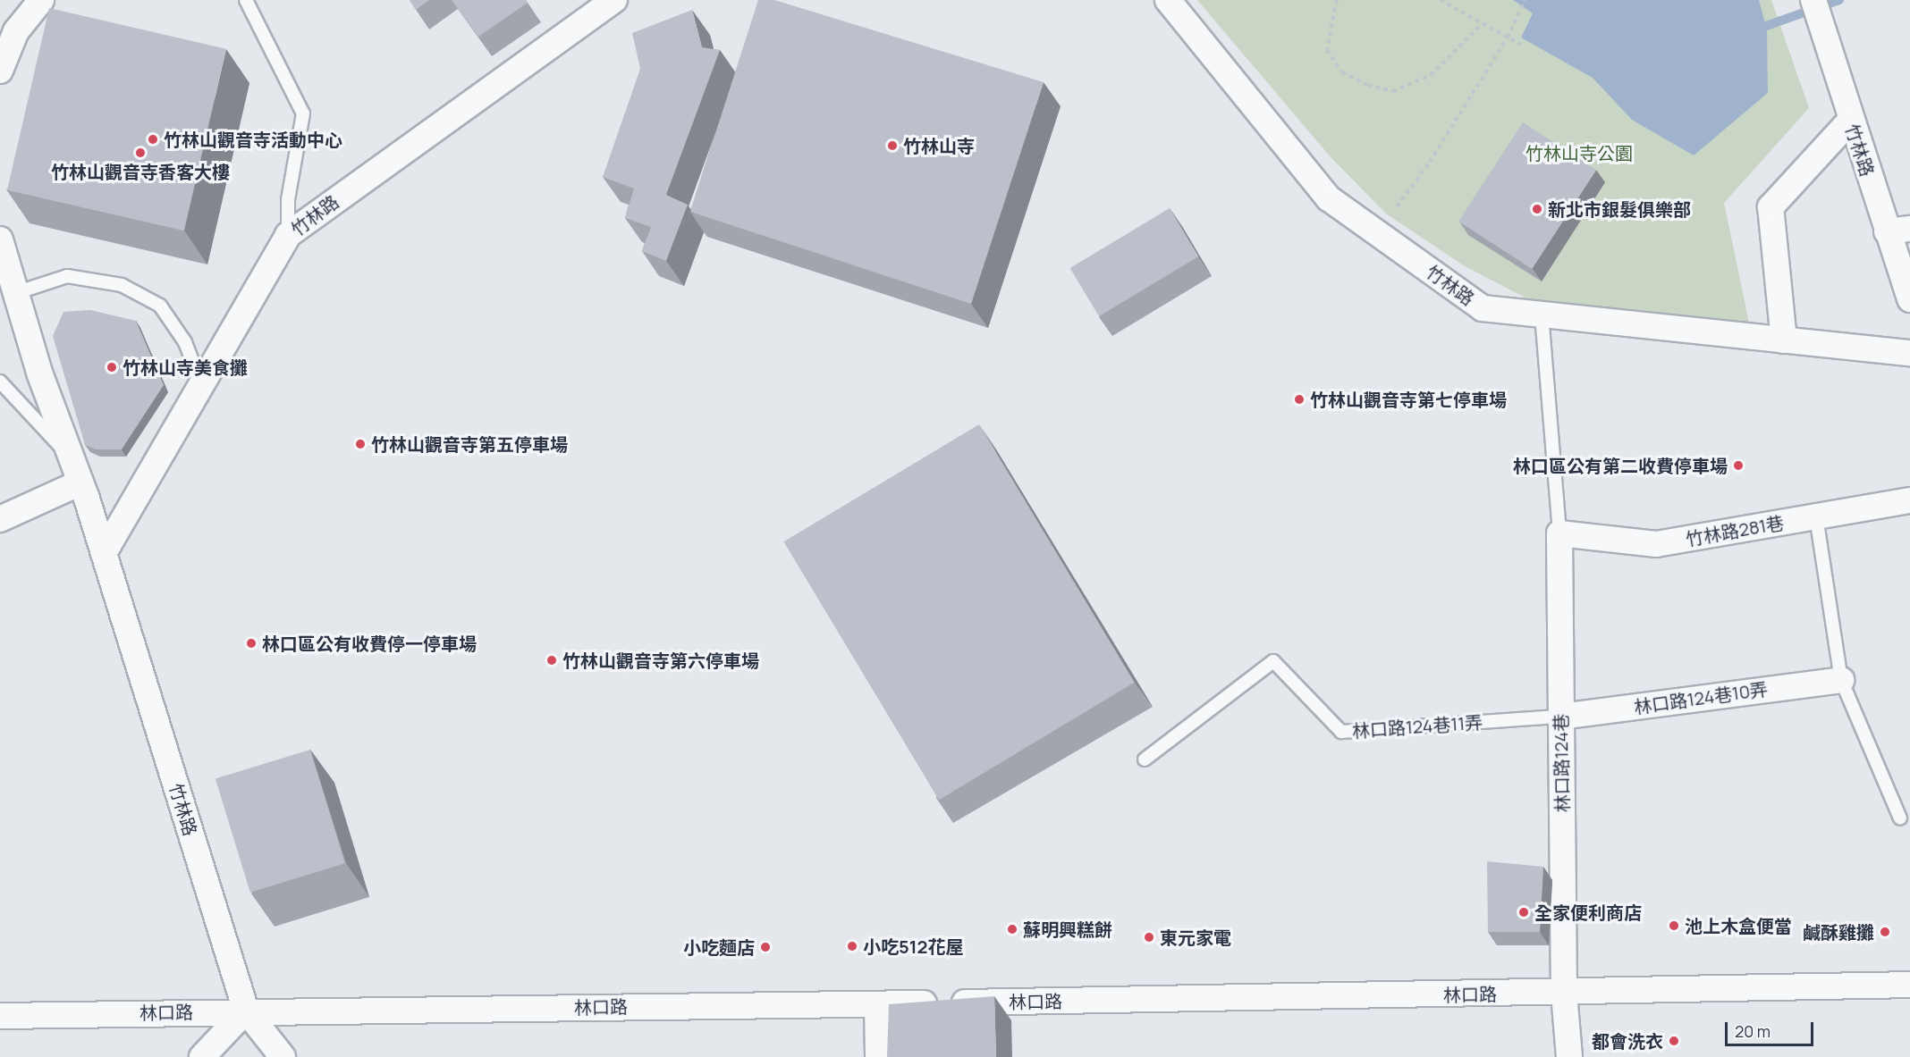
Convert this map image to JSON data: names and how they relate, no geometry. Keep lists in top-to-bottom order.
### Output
{
  "streets": {
    "street": [
      "竹林路",
      "竹林路281巷",
      "林口路124巷10弄",
      "林口路124巷",
      "林口路"
    ],
    "lane": ["林口路124巷11弄"]
  },
  "crossings": [
    ["竹林路", "林口路"],
    ["竹林路281巷", "林口路124巷"],
    ["林口路124巷10弄", "林口路124巷11弄"],
    ["林口路124巷10弄", "林口路124巷"],
    ["林口路124巷11弄", "林口路124巷"],
    ["林口路124巷", "林口路"]
  ],
  "parks": ["竹林山寺公園"],
  "places": [
    "竹林山觀音寺活動中心",
    "竹林山寺",
    "竹林山觀音寺香客大樓",
    "新北市銀髮俱樂部",
    "竹林山寺美食攤",
    "竹林山觀音寺第七停車場",
    "竹林山觀音寺第五停車場",
    "林口區公有第二收費停車場",
    "林口區公有收費停一停車場",
    "竹林山觀音寺第六停車場",
    "全家便利商店",
    "池上木盒便當",
    "蘇明興糕餅",
    "鹹酥雞攤",
    "東元家電",
    "小吃512花屋",
    "小吃麵店",
    "都會洗衣"
  ],
  "scale_bar": "20 m"
}
